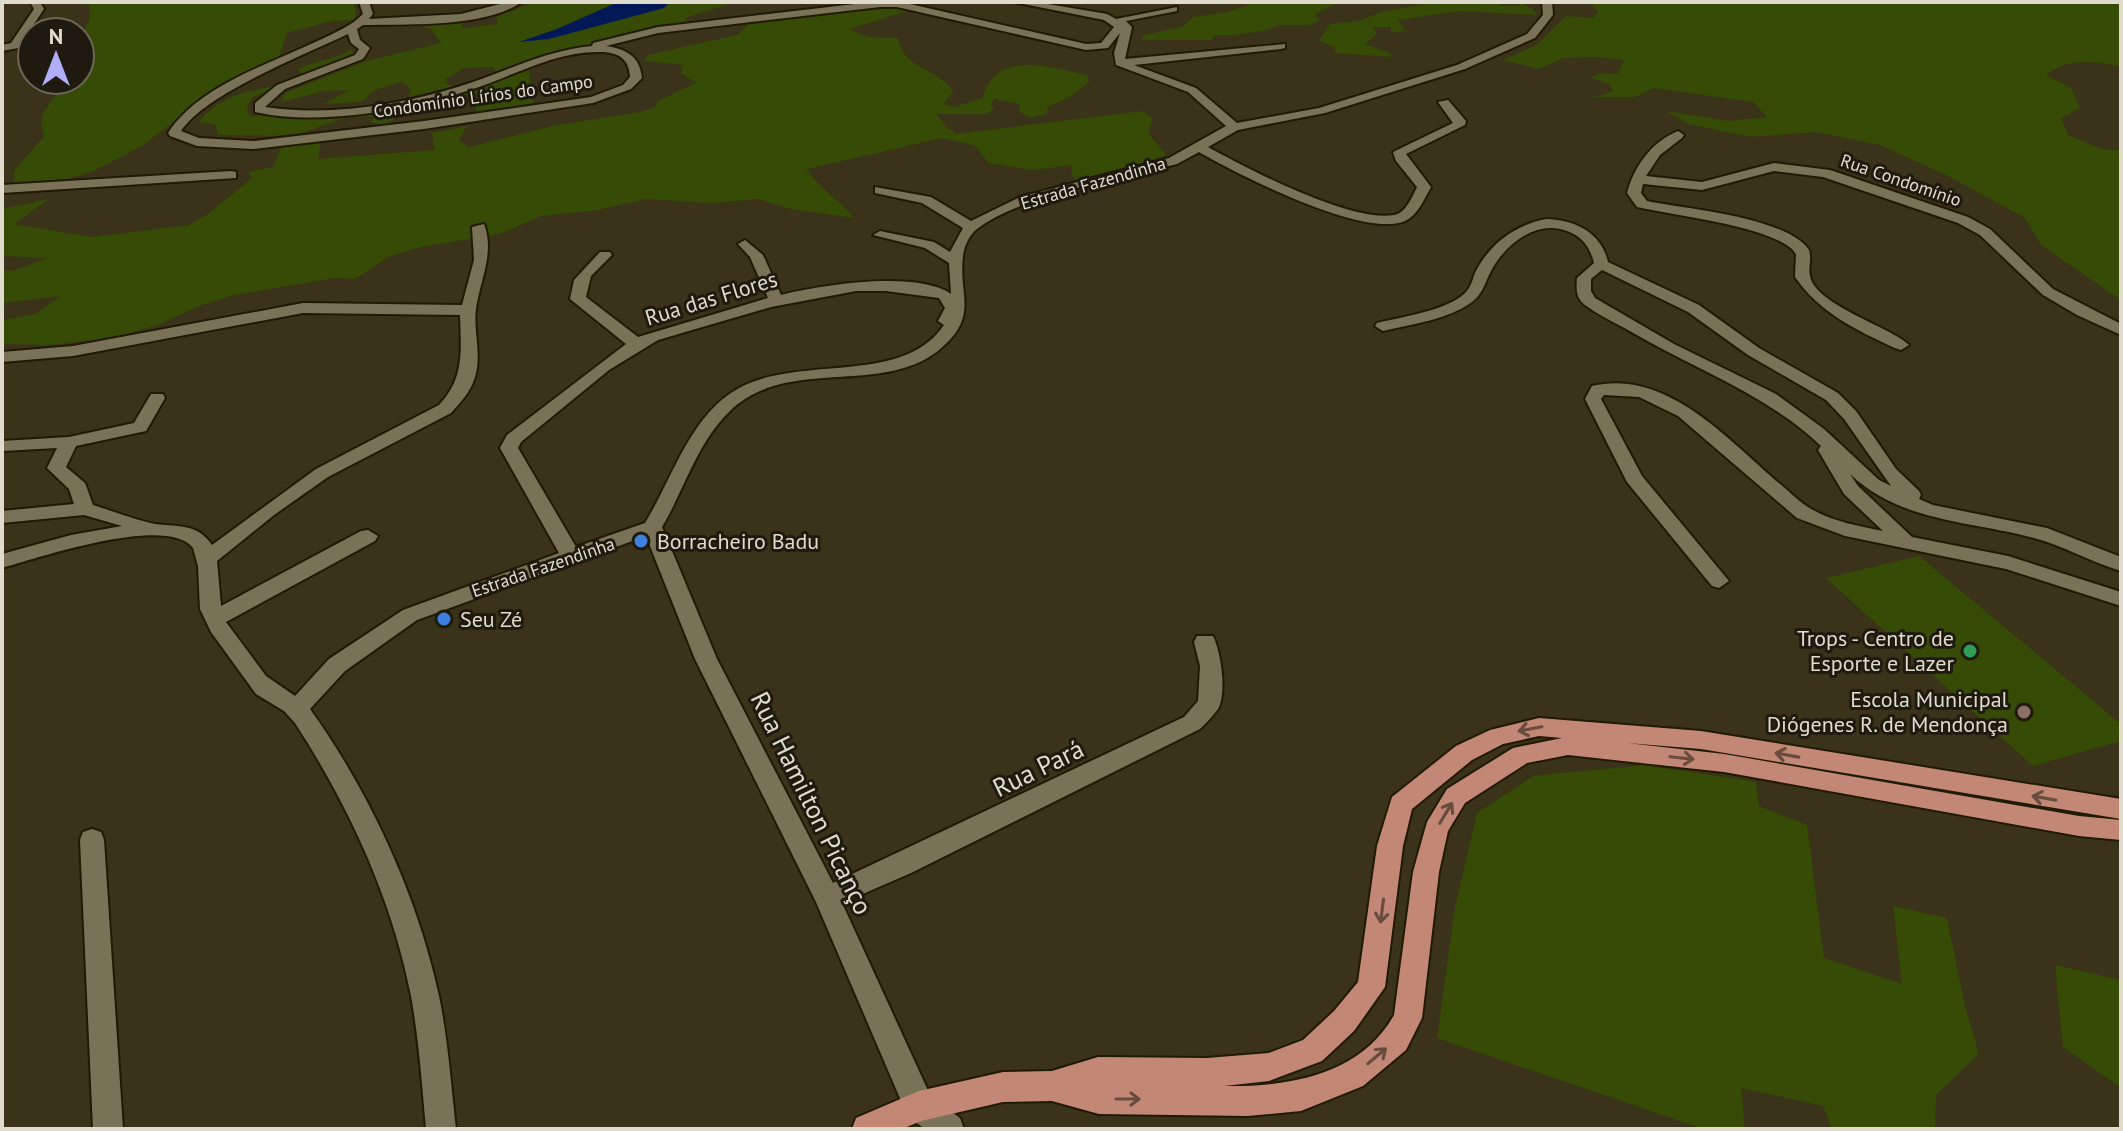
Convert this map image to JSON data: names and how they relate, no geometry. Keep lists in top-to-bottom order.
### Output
{
  "streets": {
    "street": [
      "Condomínio Lírios do Campo",
      "Rua Condomínio",
      "Estrada Fazendinha",
      "Rua das Flores",
      "Rua Pará",
      "Rua Hamilton Picanço"
    ]
  },
  "crossings": [
    ["Estrada Fazendinha", "Rua das Flores"],
    ["Estrada Fazendinha", "Rua Hamilton Picanço"],
    ["Rua Pará", "Rua Hamilton Picanço"]
  ],
  "places": [
    "Borracheiro Badu",
    "Seu Zé",
    "Trops - Centro de Esporte e Lazer",
    "Escola Municipal Diógenes R. de Mendonça"
  ],
  "north": "top"
}
